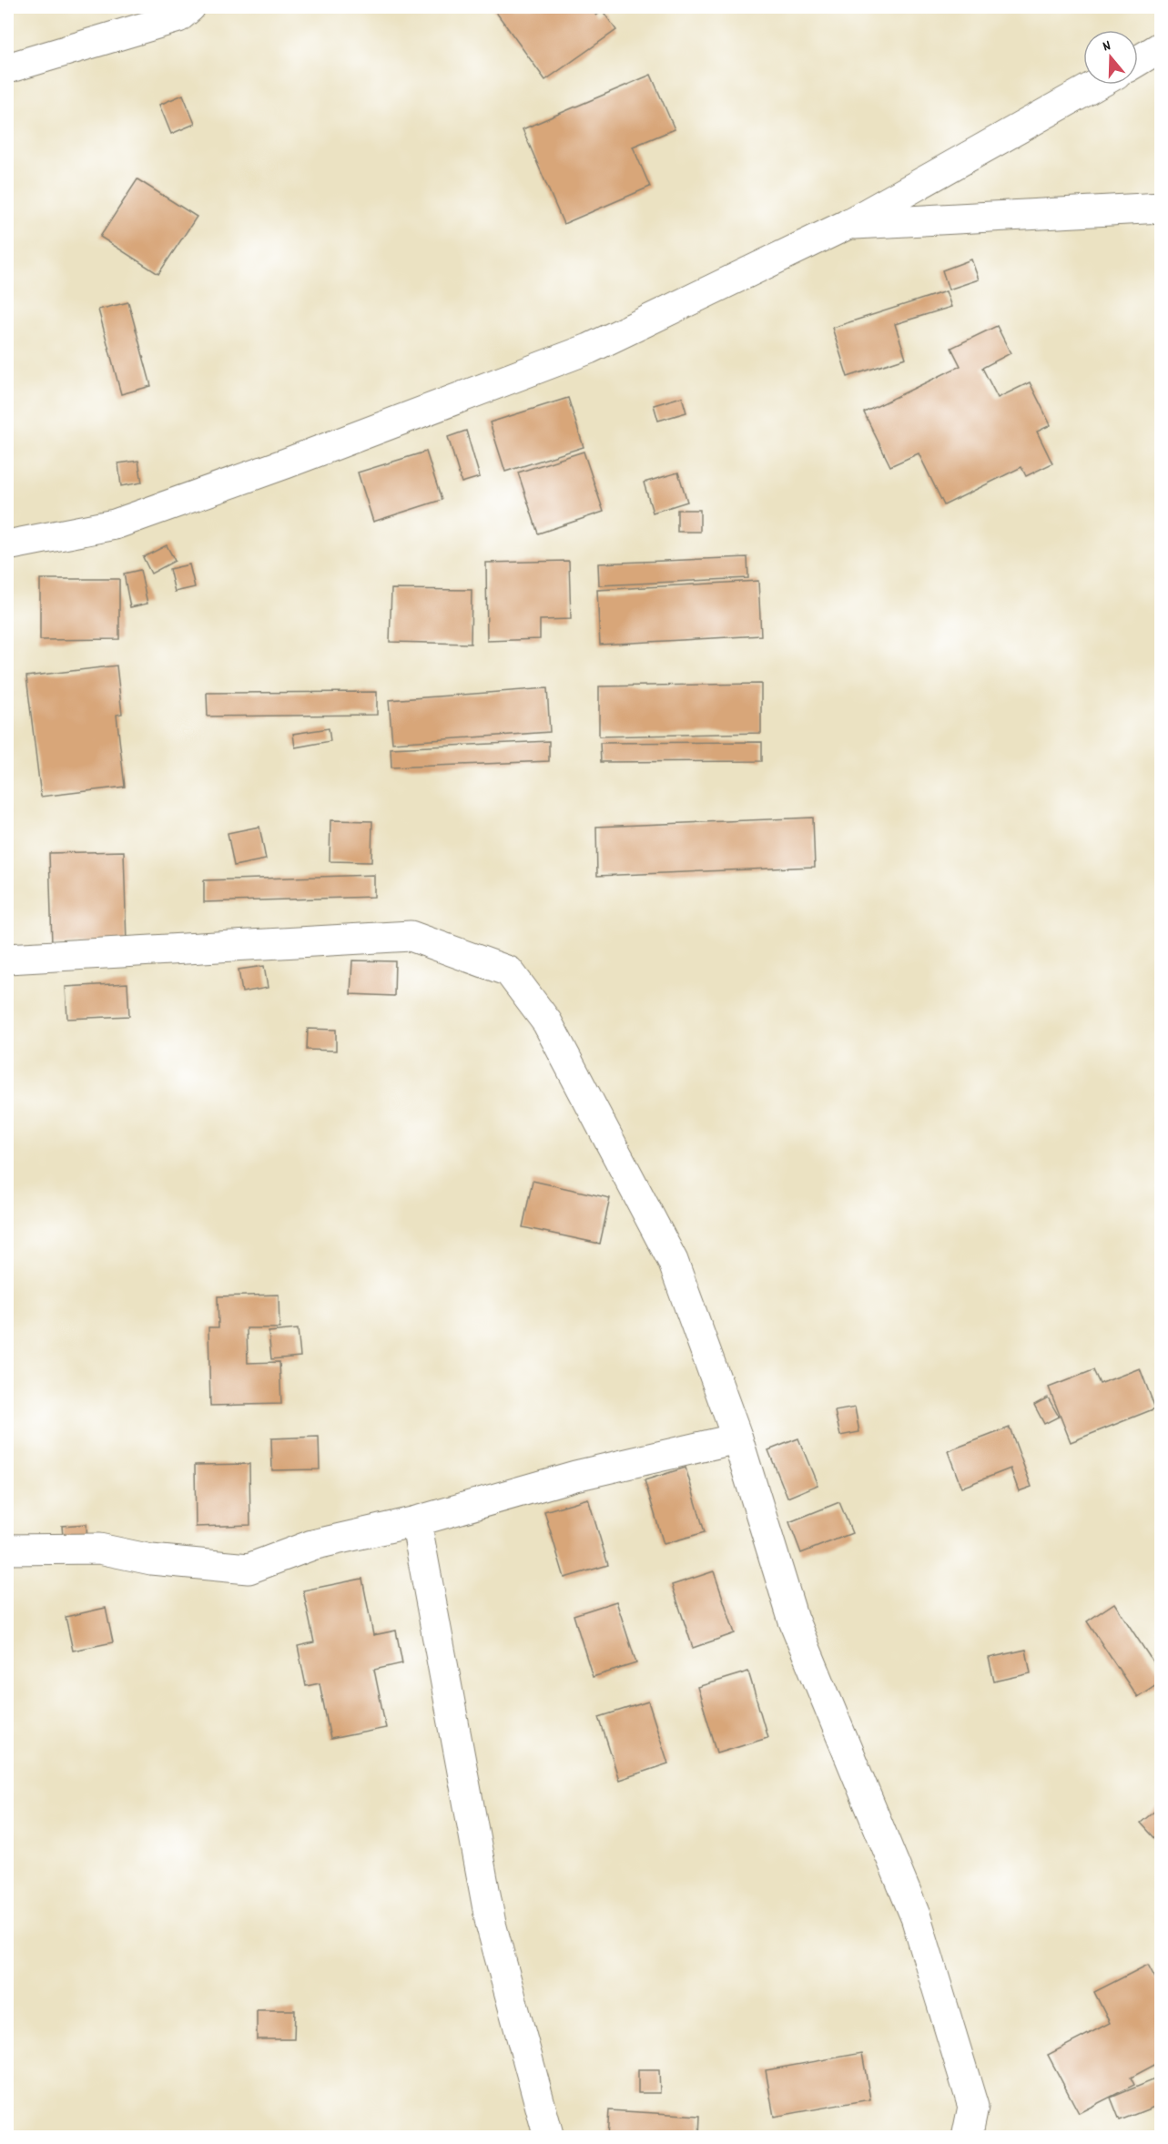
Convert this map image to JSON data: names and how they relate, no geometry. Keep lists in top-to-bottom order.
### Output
{
  "north": "top"
}
